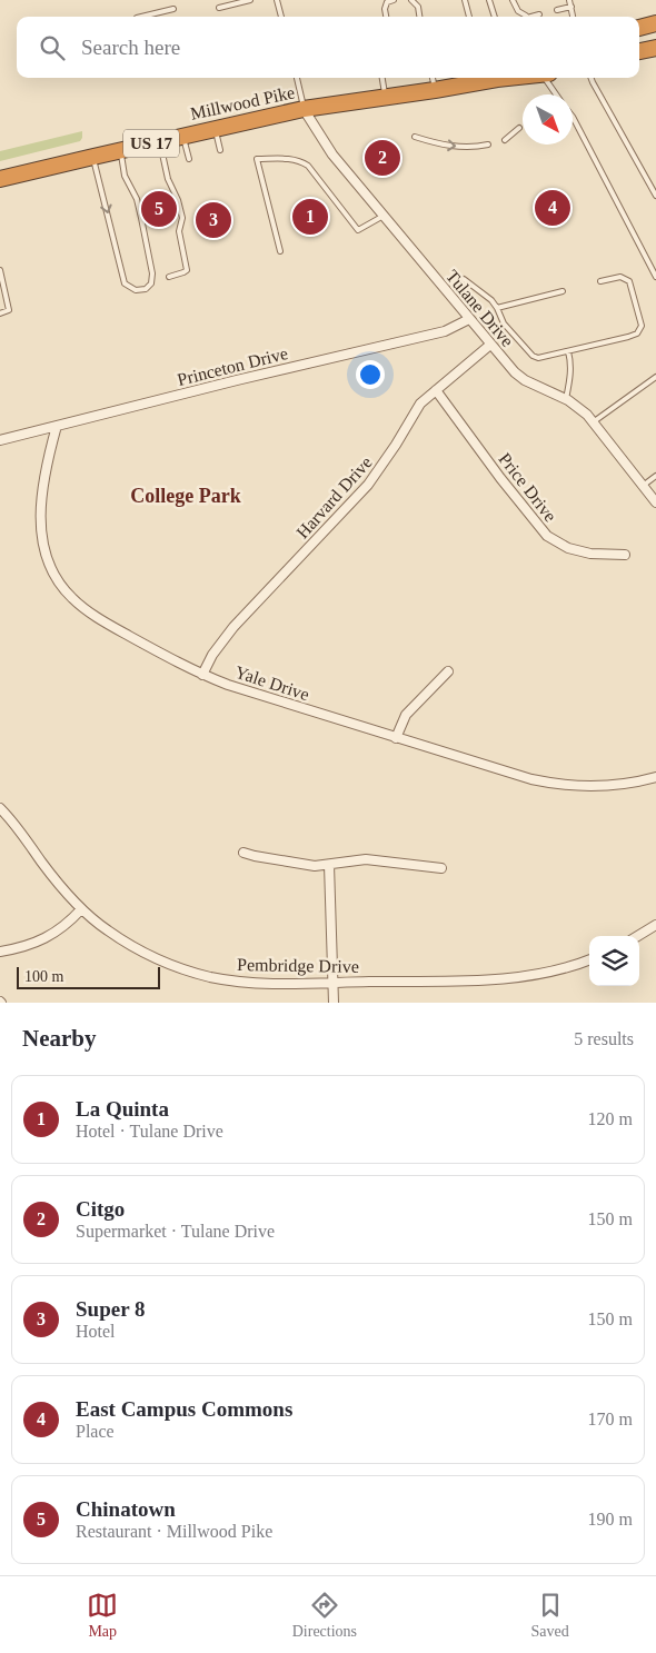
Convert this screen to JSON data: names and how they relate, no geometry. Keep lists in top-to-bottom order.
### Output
{
  "streets": {
    "highway": ["Millwood Pike", "US 17"],
    "street": [
      "Tulane Drive",
      "Princeton Drive",
      "Price Drive",
      "Harvard Drive",
      "Yale Drive",
      "Pembridge Drive"
    ]
  },
  "crossings": [
    ["Millwood Pike", "Tulane Drive"],
    ["Tulane Drive", "Princeton Drive"],
    ["Tulane Drive", "Harvard Drive"],
    ["Princeton Drive", "Yale Drive"],
    ["Price Drive", "Harvard Drive"],
    ["Harvard Drive", "Yale Drive"]
  ],
  "districts": ["College Park"],
  "scale_bar": "100 m",
  "north": "bottom right",
  "page": {
    "search": "Search here",
    "pins": [
      "2",
      "4",
      "5",
      "1",
      "3"
    ],
    "scale": "100 m",
    "heading": ["Nearby", "5 results"],
    "list": [
      {
        "mark": "1",
        "name": "La Quinta",
        "note": "Hotel · Tulane Drive",
        "value": "120 m"
      },
      {
        "mark": "2",
        "name": "Citgo",
        "note": "Supermarket · Tulane Drive",
        "value": "150 m"
      },
      {
        "mark": "3",
        "name": "Super 8",
        "note": "Hotel",
        "value": "150 m"
      },
      {
        "mark": "4",
        "name": "East Campus Commons",
        "note": "Place",
        "value": "170 m"
      },
      {
        "mark": "5",
        "name": "Chinatown",
        "note": "Restaurant · Millwood Pike",
        "value": "190 m"
      }
    ],
    "nav": ["Map", "Directions", "Saved"]
  }
}
